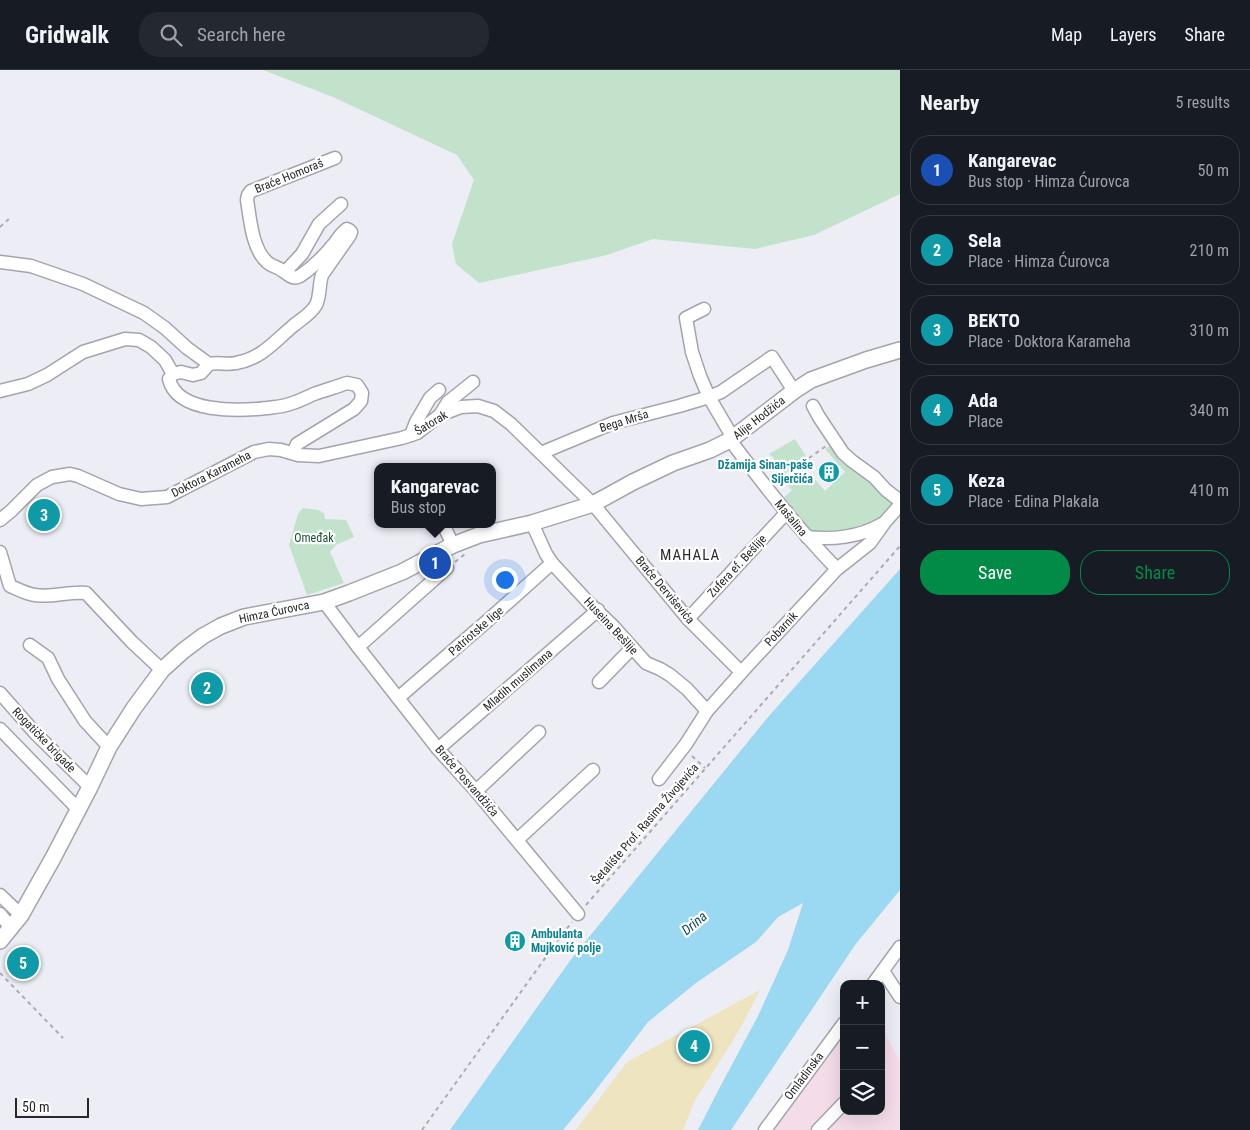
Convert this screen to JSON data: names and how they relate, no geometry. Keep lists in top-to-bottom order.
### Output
{
  "streets": {
    "main road": ["Alije Hodžića", "Himza Ćurovca"],
    "street": [
      "Braće Homoraš",
      "Bega Mrša",
      "Šatorak",
      "Doktora Karameha",
      "Mašalina",
      "Zufera ef. Bešlije",
      "Braće Derviševića",
      "Huseina Bešlije",
      "Pobarnik",
      "Patriotske lige",
      "Mladih muslimana",
      "Rogatičke brigade",
      "Braće Posvandžića",
      "Omladinska"
    ],
    "path": ["Šetalište Prof. Rasima Živojevića"]
  },
  "crossings": [
    ["Alije Hodžića", "Bega Mrša"],
    ["Alije Hodžića", "Šatorak"],
    ["Alije Hodžića", "Mašalina"],
    ["Alije Hodžića", "Braće Derviševića"],
    ["Alije Hodžića", "Himza Ćurovca"],
    ["Bega Mrša", "Šatorak"],
    ["Bega Mrša", "Mašalina"],
    ["Šatorak", "Doktora Karameha"],
    ["Šatorak", "Braće Derviševića"],
    ["Šatorak", "Himza Ćurovca"],
    ["Mašalina", "Zufera ef. Bešlije"],
    ["Mašalina", "Pobarnik"],
    ["Zufera ef. Bešlije", "Braće Derviševića"],
    ["Braće Derviševića", "Himza Ćurovca"],
    ["Braće Derviševića", "Pobarnik"],
    ["Himza Ćurovca", "Huseina Bešlije"],
    ["Himza Ćurovca", "Rogatičke brigade"],
    ["Himza Ćurovca", "Braće Posvandžića"],
    ["Huseina Bešlije", "Pobarnik"],
    ["Huseina Bešlije", "Patriotske lige"],
    ["Huseina Bešlije", "Mladih muslimana"],
    ["Patriotske lige", "Braće Posvandžića"],
    ["Mladih muslimana", "Braće Posvandžića"],
    ["Braće Posvandžića", "Šetalište Prof. Rasima Živojevića"]
  ],
  "districts": ["MAHALA"],
  "water": ["Drina"],
  "parks": ["Omeđak"],
  "places": {
    "building": ["Džamija Sinan-paše Sijerčića", "Ambulanta Mujković polje"]
  },
  "scale_bar": "50 m",
  "page": {
    "header": "Gridwalk",
    "search": "Search here",
    "nav": ["Map", "Layers", "Share"],
    "heading": ["Nearby", "5 results"],
    "list": [
      {
        "mark": "1",
        "name": "Kangarevac",
        "note": "Bus stop · Himza Ćurovca",
        "value": "50 m"
      },
      {
        "mark": "2",
        "name": "Sela",
        "note": "Place · Himza Ćurovca",
        "value": "210 m"
      },
      {
        "mark": "3",
        "name": "BEKTO",
        "note": "Place · Doktora Karameha",
        "value": "310 m"
      },
      {
        "mark": "4",
        "name": "Ada",
        "note": "Place",
        "value": "340 m"
      },
      {
        "mark": "5",
        "name": "Keza",
        "note": "Place · Edina Plakala",
        "value": "410 m"
      }
    ],
    "popup": ["Kangarevac", "Bus stop"],
    "pins": [
      "3",
      "1",
      "2",
      "5",
      "4"
    ],
    "buttons": ["Save", "Share"],
    "map_buttons": ["+", "−"],
    "scale": "50 m"
  }
}
